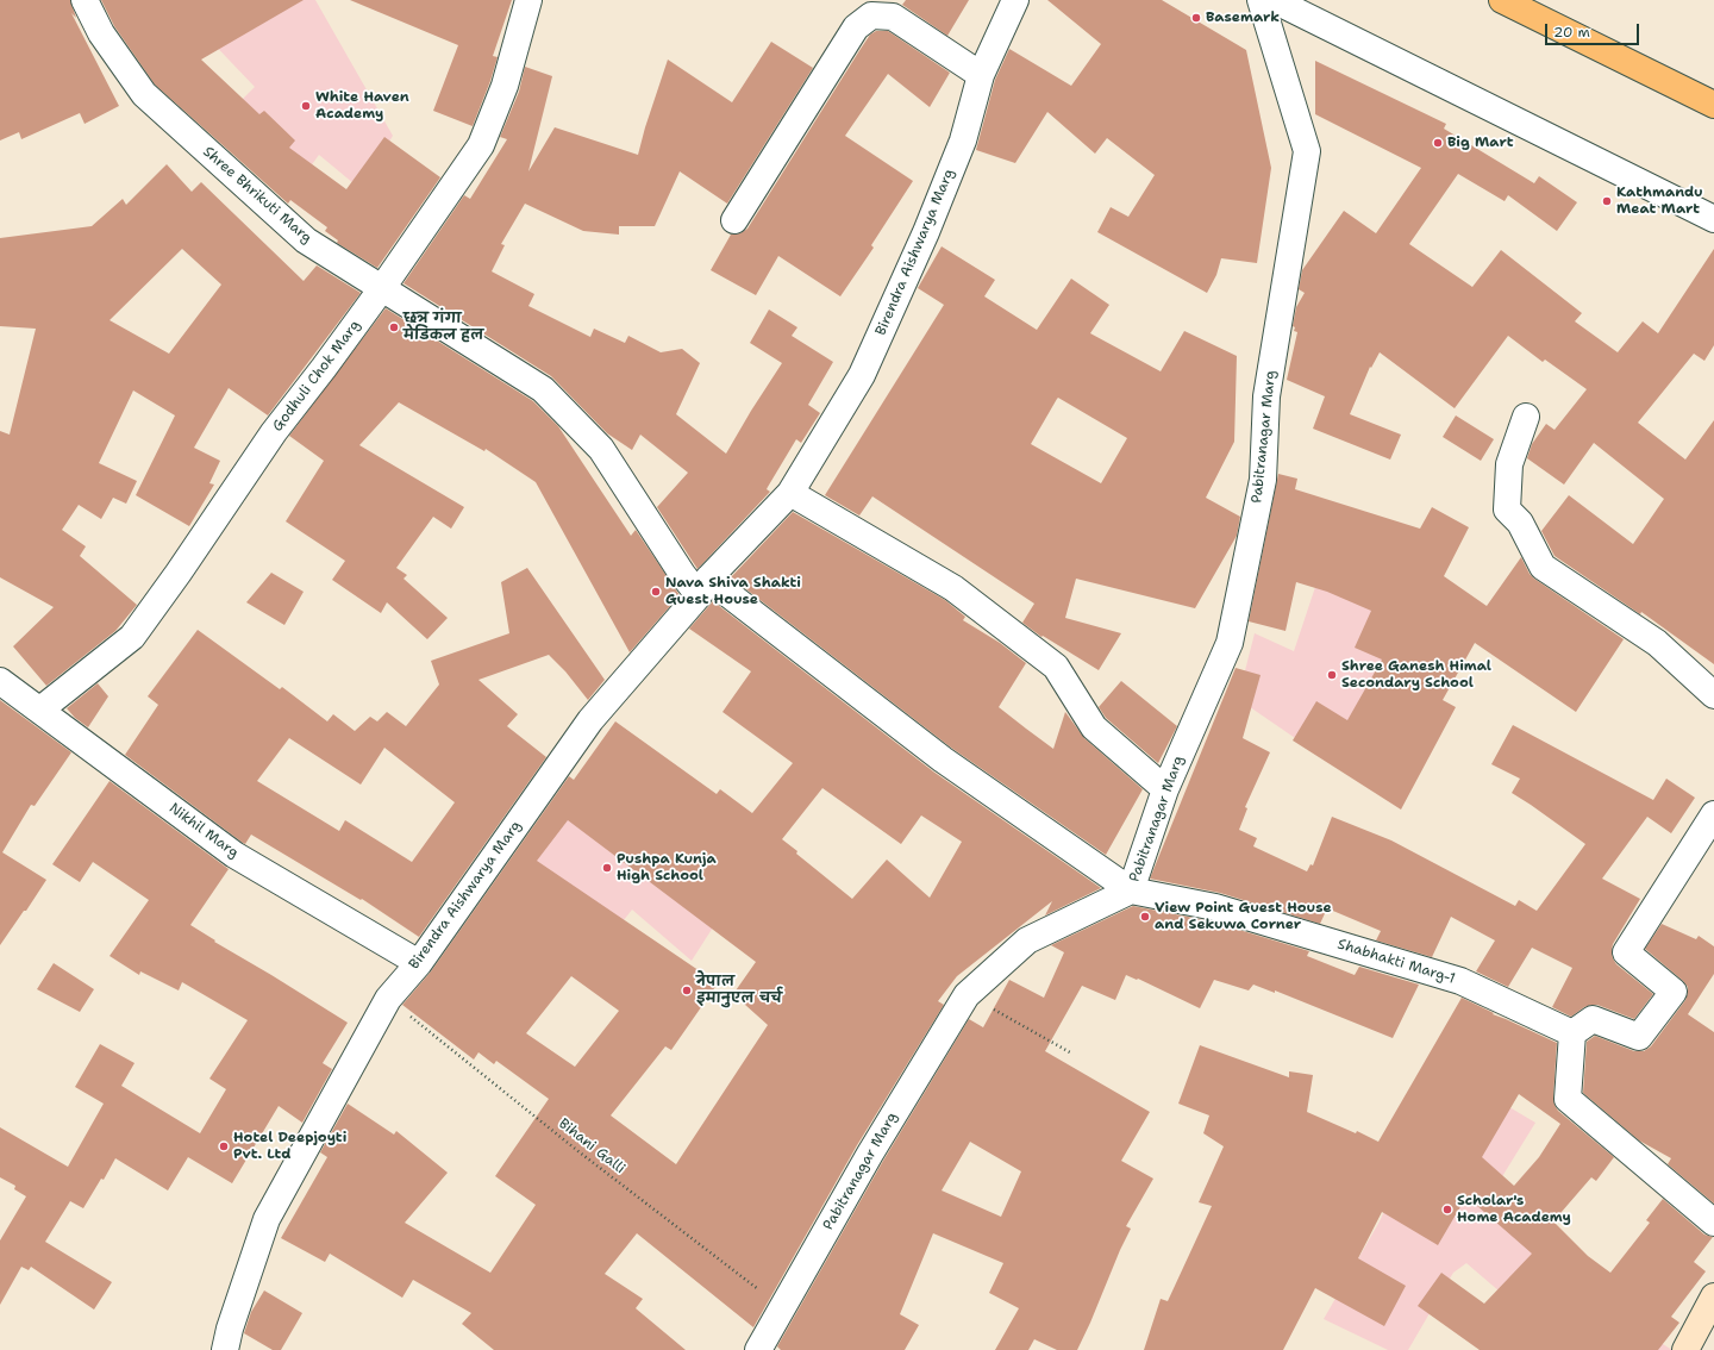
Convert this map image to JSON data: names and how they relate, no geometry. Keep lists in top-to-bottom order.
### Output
{
  "streets": {
    "street": [
      "Shree Bhrikuti Marg",
      "Birendra Aishwarya Marg",
      "Godhuli Chok Marg",
      "Pabitranagar Marg",
      "Nikhil Marg",
      "Shabhakti Marg-1"
    ],
    "path": ["Bihani Galli"]
  },
  "crossings": [
    ["Shree Bhrikuti Marg", "Birendra Aishwarya Marg"],
    ["Shree Bhrikuti Marg", "Godhuli Chok Marg"],
    ["Shree Bhrikuti Marg", "Pabitranagar Marg"],
    ["Birendra Aishwarya Marg", "Pabitranagar Marg"],
    ["Birendra Aishwarya Marg", "Nikhil Marg"],
    ["Birendra Aishwarya Marg", "Bihani Galli"],
    ["Godhuli Chok Marg", "Nikhil Marg"],
    ["Pabitranagar Marg", "Shabhakti Marg-1"],
    ["Pabitranagar Marg", "Bihani Galli"]
  ],
  "places": [
    "Basemark",
    "White Haven Academy",
    "Big Mart",
    "Kathmandu Meat Mart",
    "छत्र गंगा मेडिकल हल",
    "Nava Shiva Shakti Guest House",
    "Shree Ganesh Himal Secondary School",
    "Pushpa Kunja High School",
    "View Point Guest House and Sekuwa Corner",
    "नेपाल इमानुएल चर्च",
    "Hotel Deepjoyti Pvt. Ltd",
    "Scholar's Home Academy"
  ],
  "scale_bar": "20 m"
}
